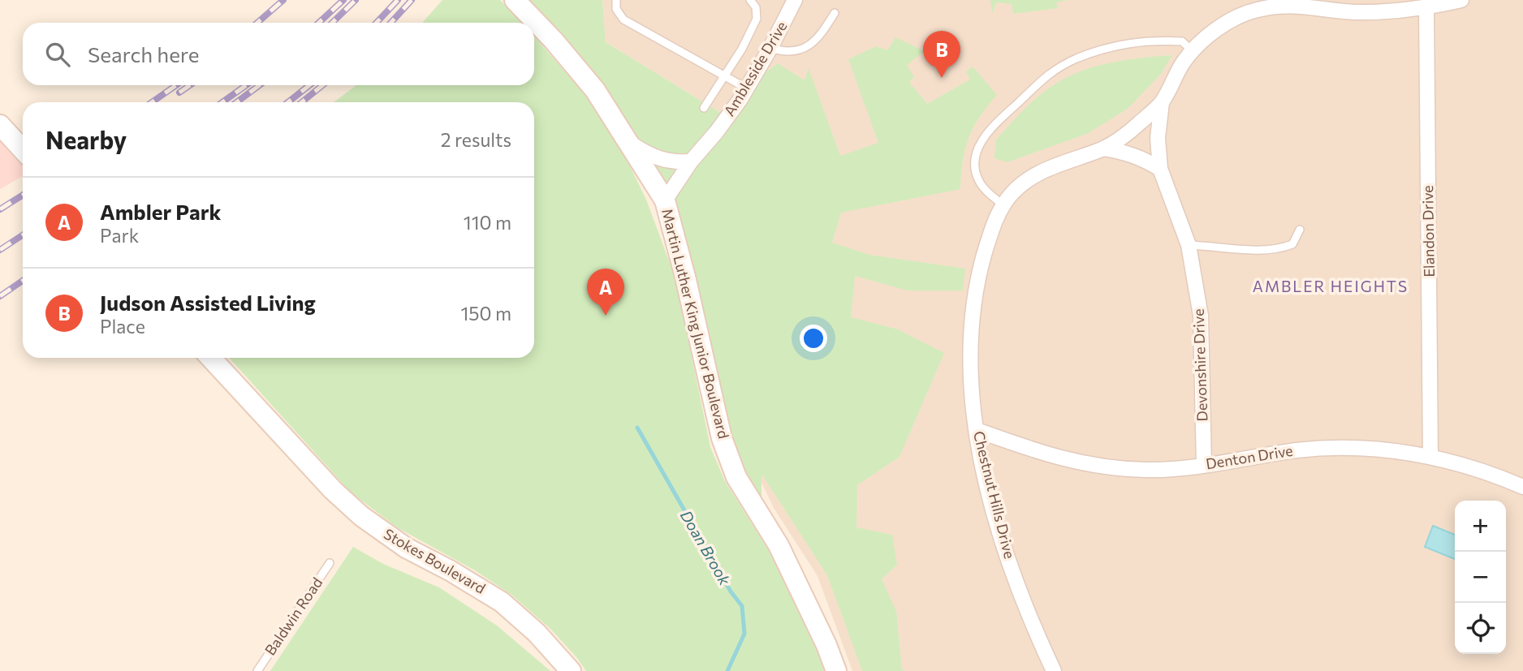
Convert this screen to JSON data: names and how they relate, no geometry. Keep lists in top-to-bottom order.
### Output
{
  "streets": {
    "main road": ["Martin Luther King Junior Boulevard", "Stokes Boulevard"],
    "street": [
      "Ambleside Drive",
      "Elandon Drive",
      "Devonshire Drive",
      "Denton Drive",
      "Chestnut Hills Drive"
    ],
    "lane": ["Baldwin Road"]
  },
  "crossings": [
    ["Ambleside Drive", "Martin Luther King Junior Boulevard"],
    ["Elandon Drive", "Denton Drive"],
    ["Elandon Drive", "Chestnut Hills Drive"],
    ["Devonshire Drive", "Denton Drive"],
    ["Devonshire Drive", "Chestnut Hills Drive"],
    ["Denton Drive", "Chestnut Hills Drive"]
  ],
  "districts": ["AMBLER HEIGHTS"],
  "water": ["Doan Brook"],
  "page": {
    "search": "Search here",
    "pins": ["B", "A"],
    "heading": ["Nearby", "2 results"],
    "list": [
      {
        "mark": "A",
        "name": "Ambler Park",
        "note": "Park",
        "value": "110 m"
      },
      {
        "mark": "B",
        "name": "Judson Assisted Living",
        "note": "Place",
        "value": "150 m"
      }
    ],
    "map_buttons": ["+", "−"]
  }
}
